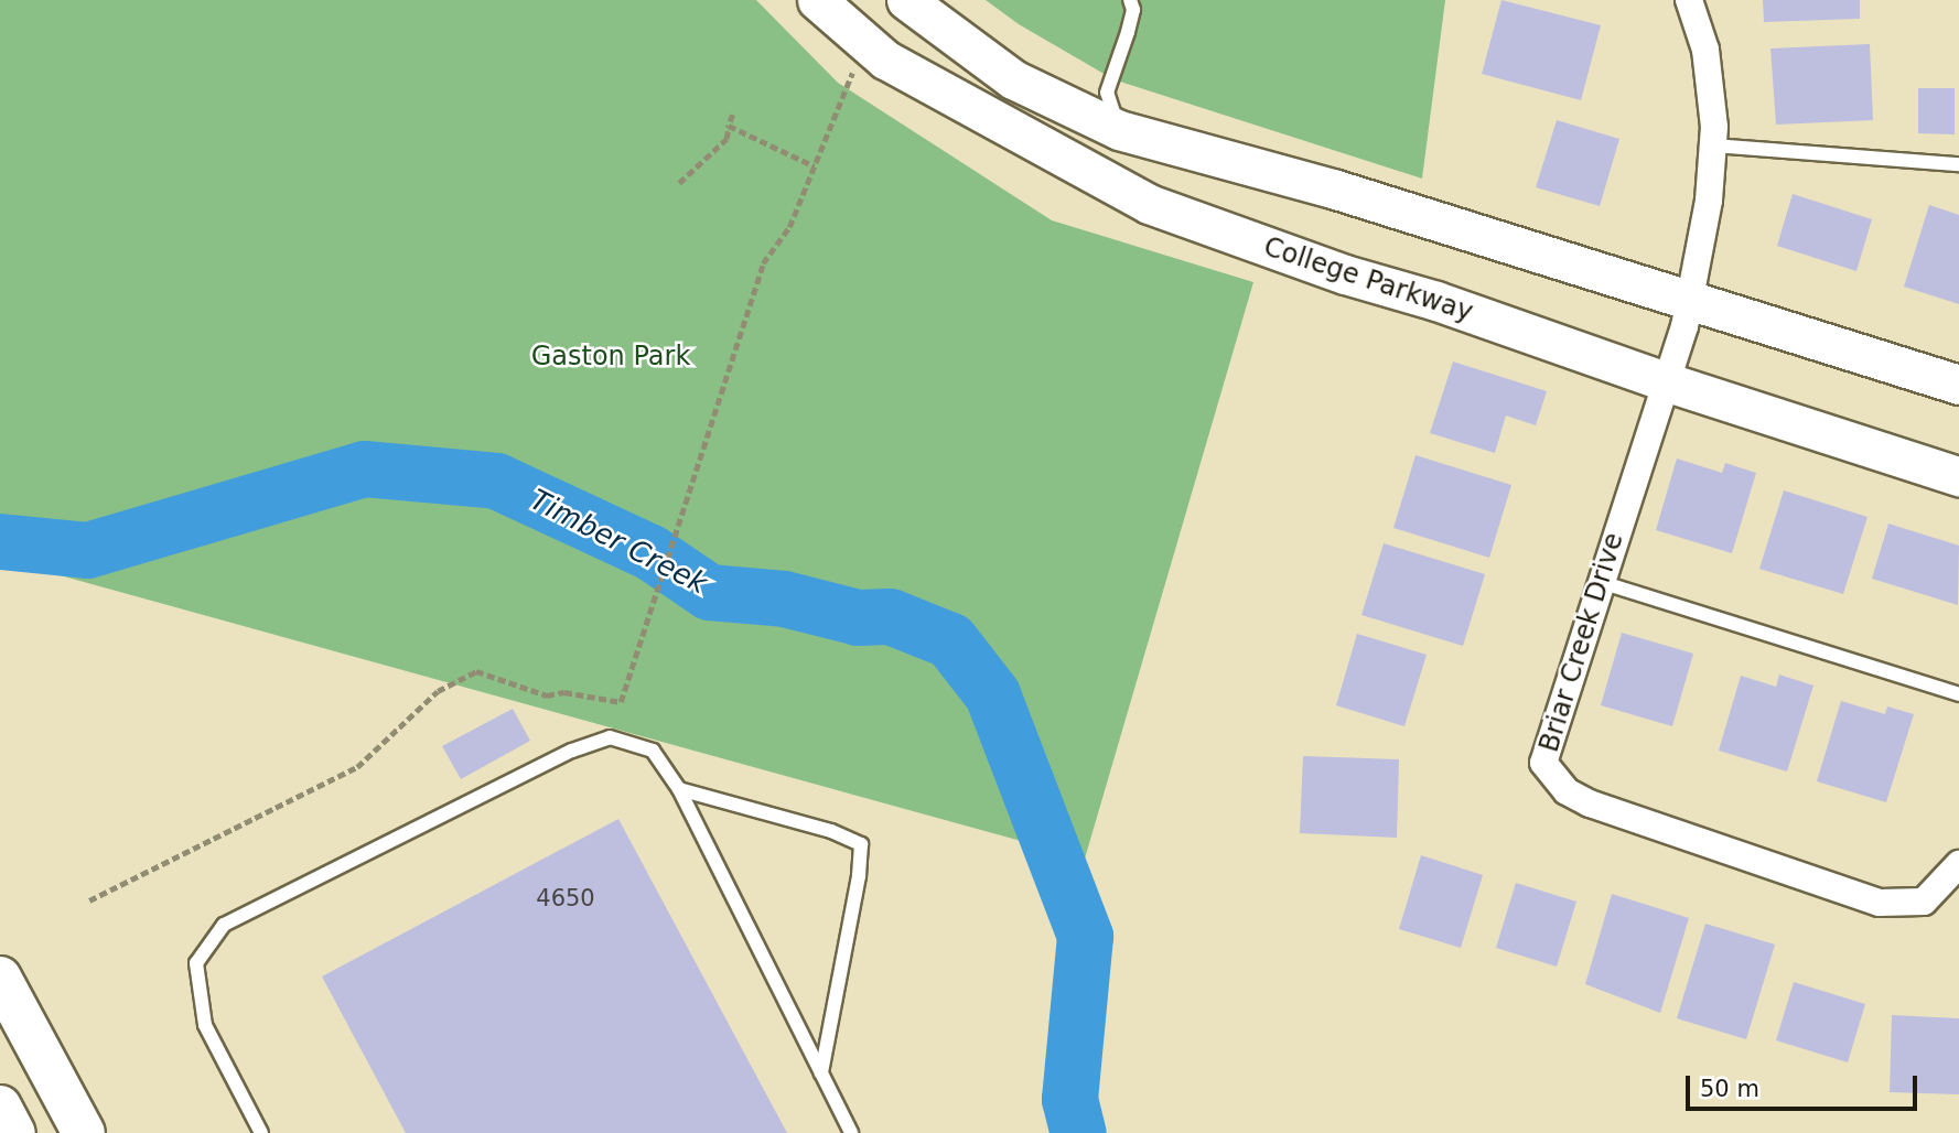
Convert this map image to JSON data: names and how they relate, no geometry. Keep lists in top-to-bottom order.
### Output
{
  "streets": {
    "main road": ["College Parkway"],
    "street": ["Briar Creek Drive"]
  },
  "crossings": [
    ["College Parkway", "Briar Creek Drive"]
  ],
  "water": ["Timber Creek"],
  "parks": ["Gaston Park"],
  "house_numbers": ["4650"],
  "scale_bar": "50 m"
}
